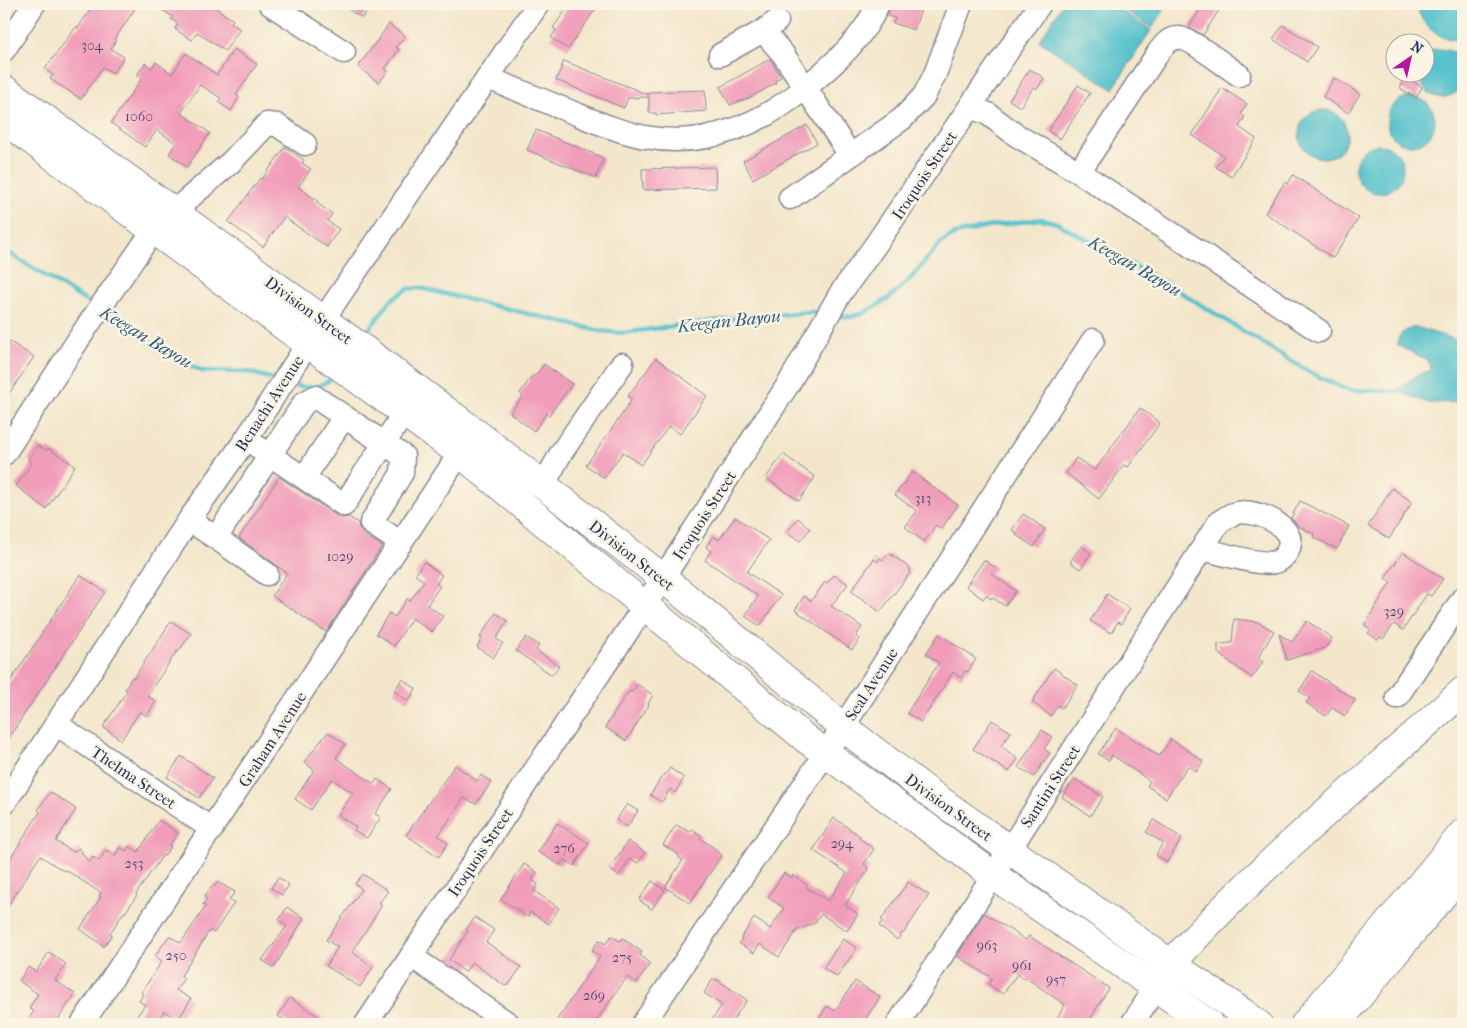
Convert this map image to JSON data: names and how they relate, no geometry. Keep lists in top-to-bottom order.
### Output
{
  "streets": {
    "main road": ["Division Street"],
    "street": [
      "Iroquois Street",
      "Benachi Avenue",
      "Seal Avenue",
      "Graham Avenue",
      "Thelma Street",
      "Santini Street"
    ]
  },
  "crossings": [
    ["Iroquois Street", "Division Street"],
    ["Division Street", "Benachi Avenue"],
    ["Division Street", "Seal Avenue"],
    ["Division Street", "Graham Avenue"],
    ["Division Street", "Santini Street"],
    ["Benachi Avenue", "Thelma Street"],
    ["Graham Avenue", "Thelma Street"]
  ],
  "water": ["Keegan Bayou"],
  "house_numbers": [
    "304",
    "1060",
    "313",
    "1029",
    "329",
    "294",
    "276",
    "253",
    "963",
    "250",
    "275",
    "961",
    "957",
    "269"
  ],
  "north": "top right"
}
